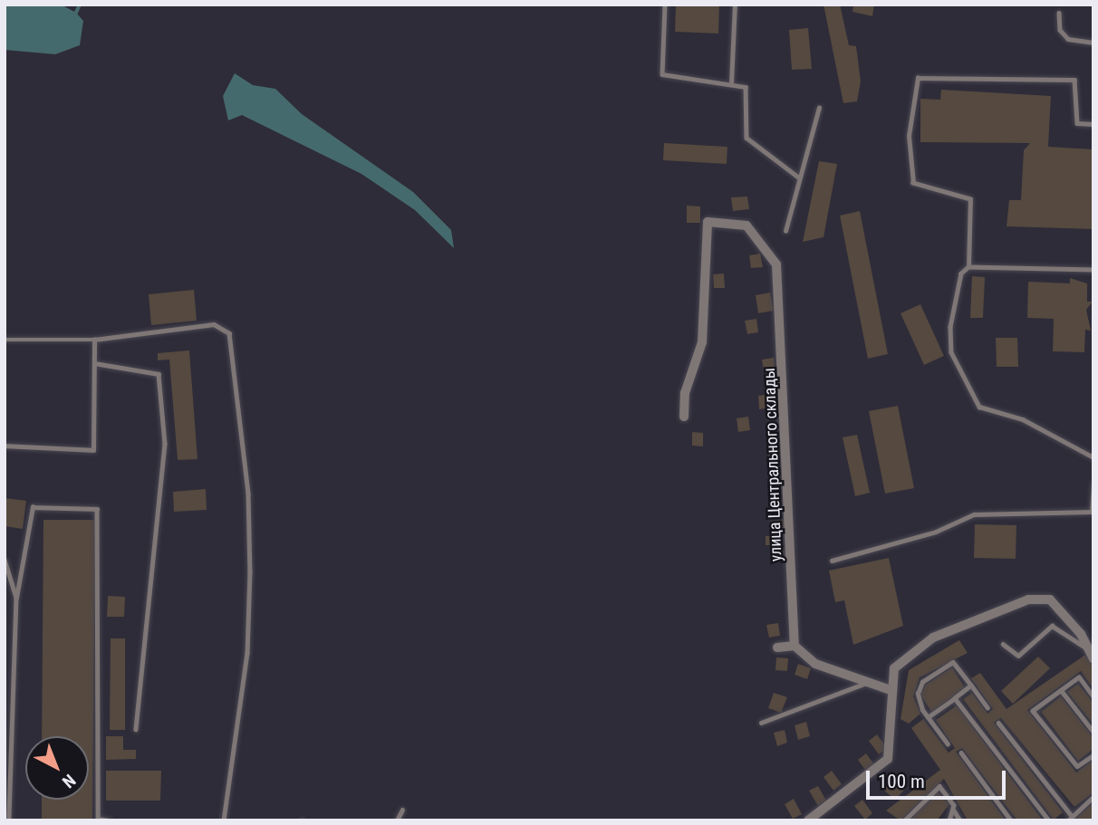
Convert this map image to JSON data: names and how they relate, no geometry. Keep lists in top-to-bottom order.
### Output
{
  "streets": {
    "street": ["улица Центрального склады"]
  },
  "scale_bar": "100 m",
  "north": "bottom right"
}
